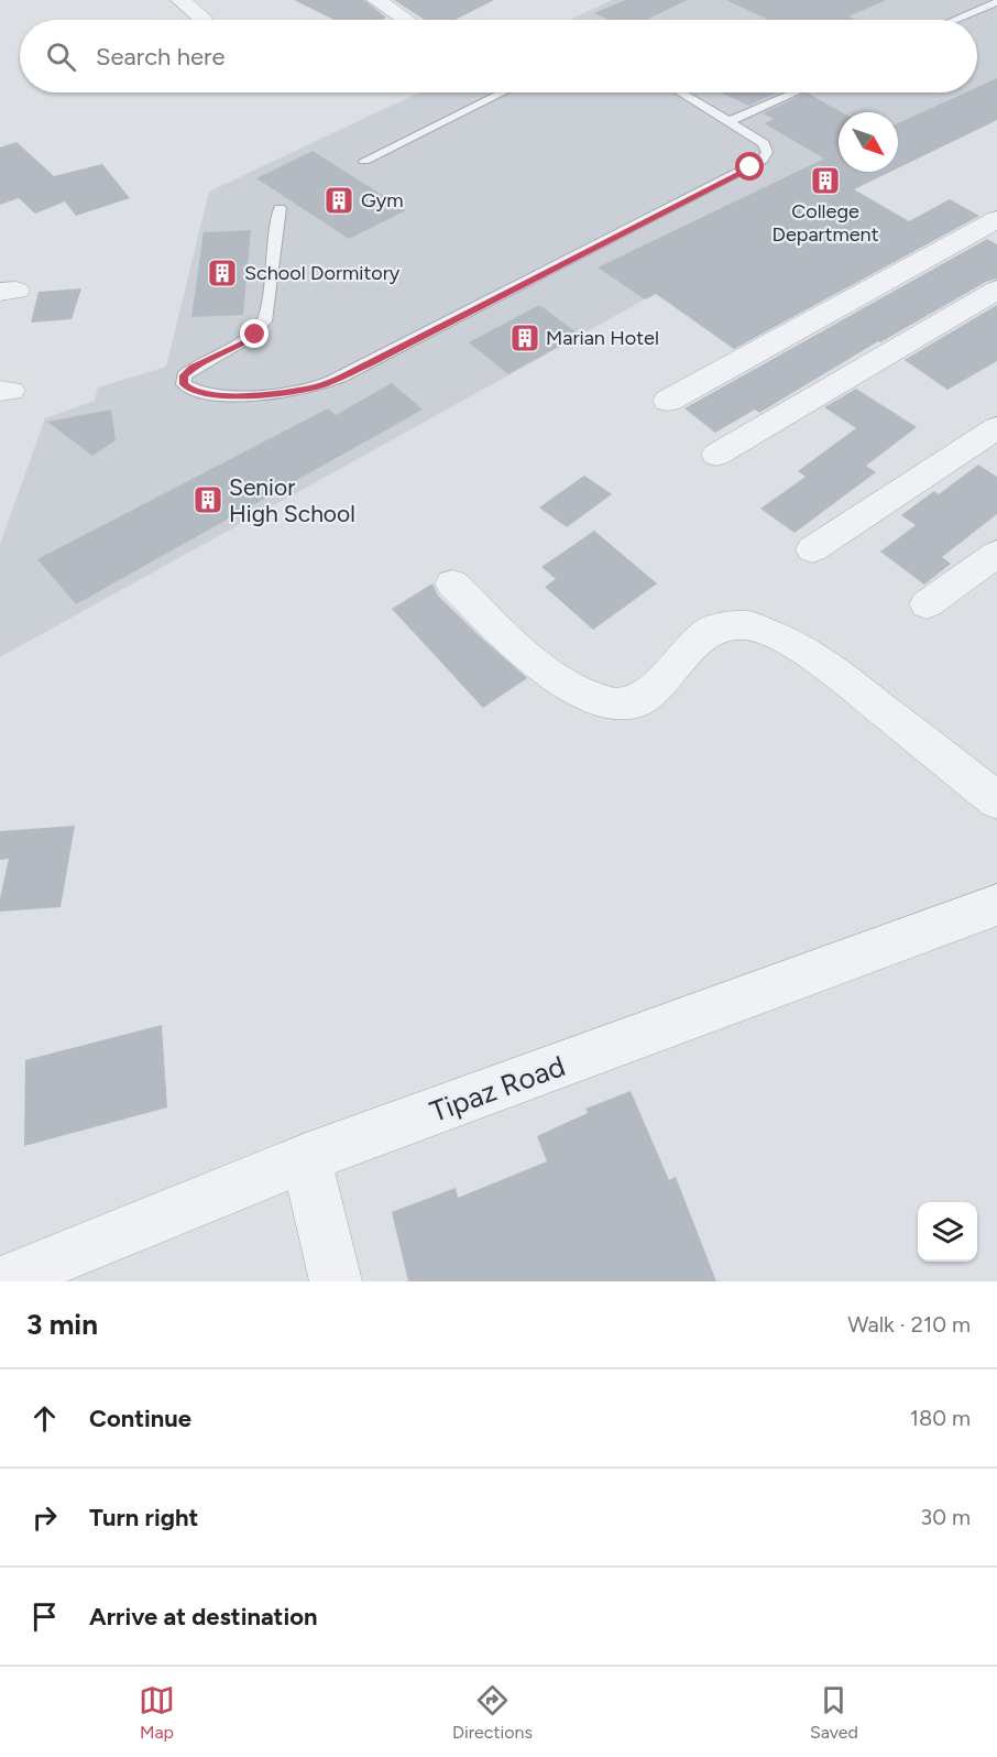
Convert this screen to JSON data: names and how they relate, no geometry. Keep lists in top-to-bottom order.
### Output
{
  "streets": {
    "street": ["Tipaz Road"]
  },
  "places": {
    "building": [
      "College Department",
      "Gym",
      "School Dormitory",
      "Marian Hotel",
      "Senior High School"
    ]
  },
  "north": "bottom right",
  "page": {
    "search": "Search here",
    "heading": ["3 min", "Walk · 210 m"],
    "list": [
      ["Continue", "180 m"],
      ["Turn right", "30 m"],
      "Arrive at destination"
    ],
    "nav": ["Map", "Directions", "Saved"]
  }
}
